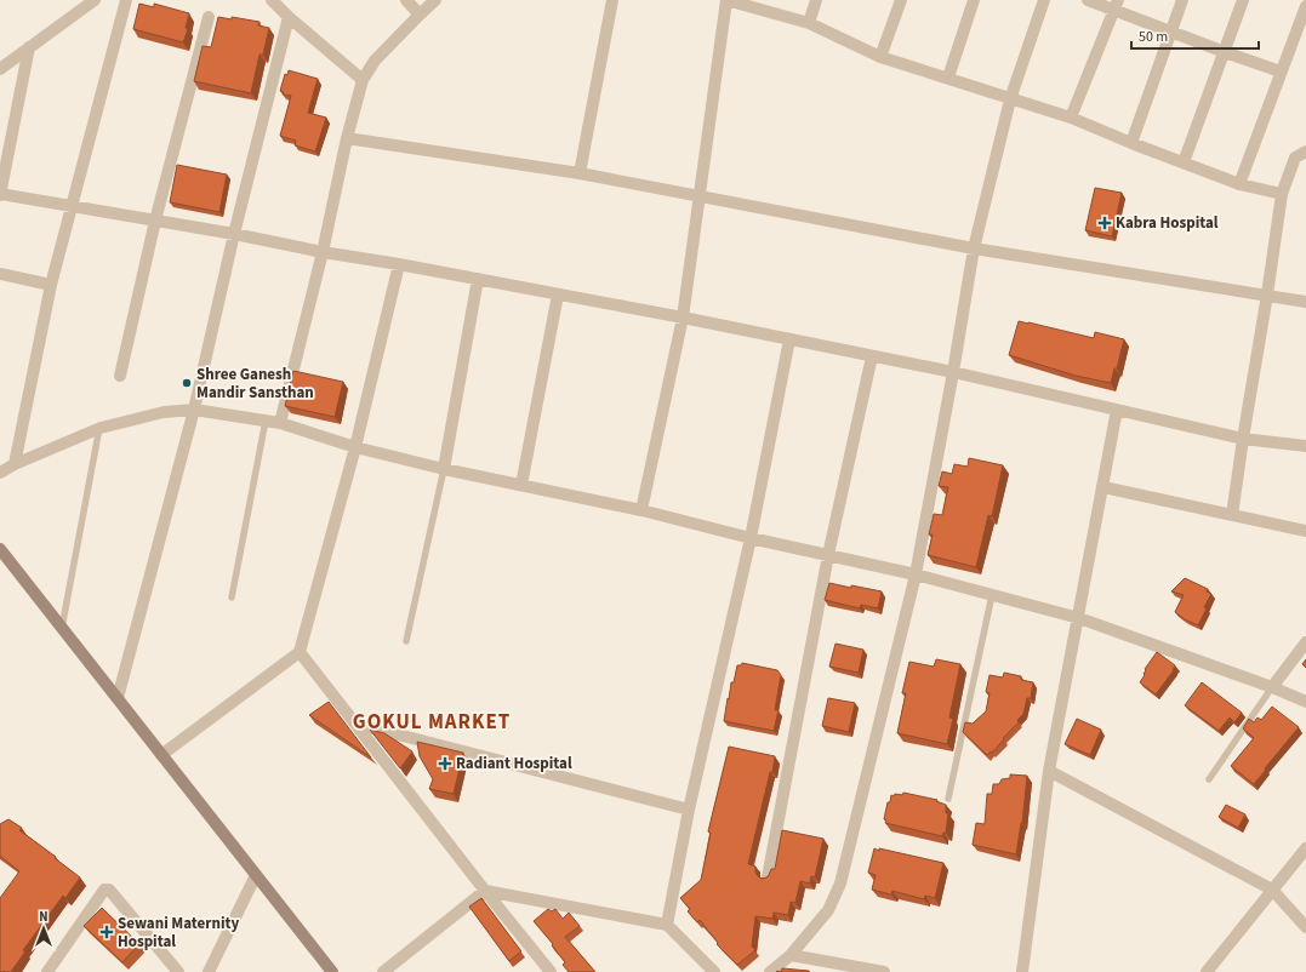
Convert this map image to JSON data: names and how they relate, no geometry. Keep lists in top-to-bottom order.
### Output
{
  "districts": ["GOKUL MARKET"],
  "places": {
    "health": ["Kabra Hospital", "Radiant Hospital", "Sewani Maternity Hospital"],
    "other": ["Shree Ganesh Mandir Sansthan"]
  },
  "scale_bar": "50 m",
  "north": "top"
}
